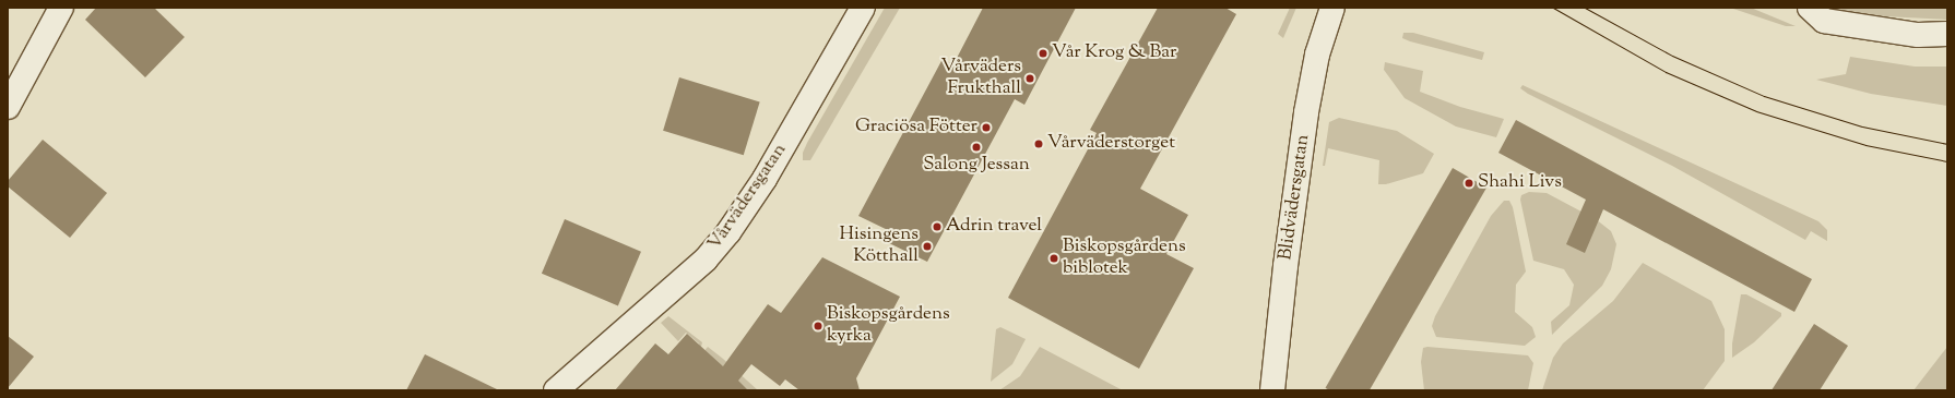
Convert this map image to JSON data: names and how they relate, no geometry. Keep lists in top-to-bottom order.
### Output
{
  "streets": {
    "street": ["Vårvädersgatan", "Blidvädersgatan"]
  },
  "places": [
    "Vår Krog & Bar",
    "Vårväders Frukthall",
    "Graciösa Fötter",
    "Vårväderstorget",
    "Salong Jessan",
    "Shahi Livs",
    "Adrin travel",
    "Hisingens Kötthall",
    "Biskopsgårdens biblotek",
    "Biskopsgårdens kyrka"
  ]
}
